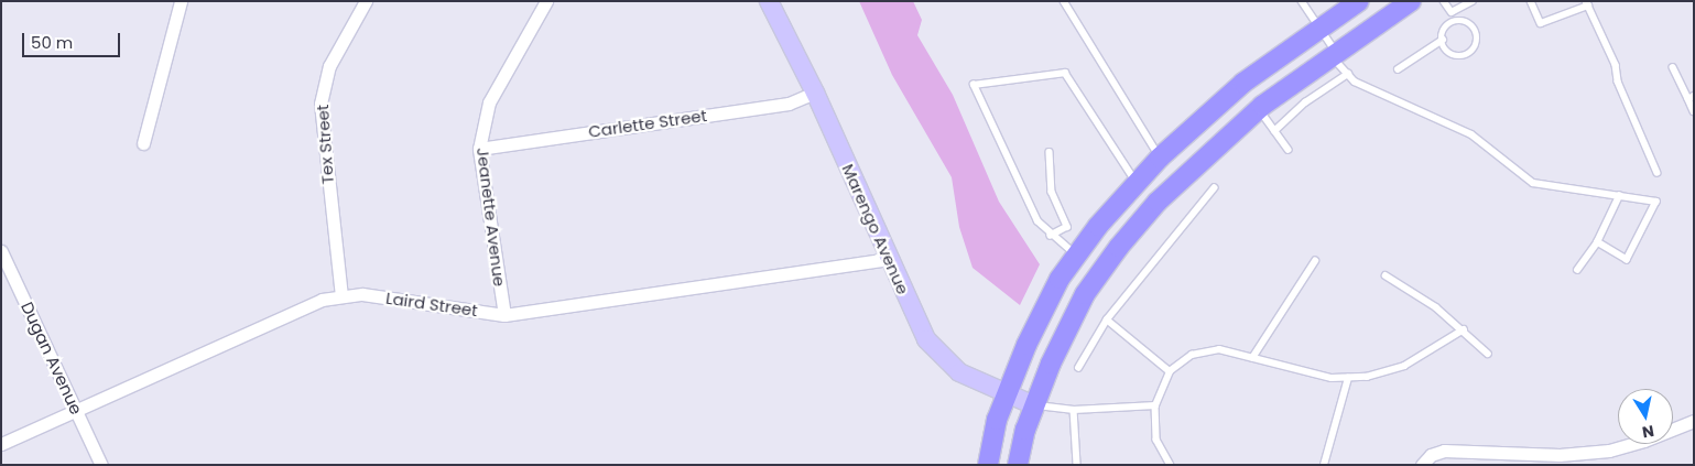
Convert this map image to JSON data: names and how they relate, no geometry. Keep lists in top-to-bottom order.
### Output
{
  "streets": {
    "street": [
      "Carlette Street",
      "Tex Street",
      "Jeanette Avenue",
      "Marengo Avenue",
      "Laird Street",
      "Dugan Avenue"
    ]
  },
  "crossings": [
    ["Carlette Street", "Jeanette Avenue"],
    ["Carlette Street", "Marengo Avenue"],
    ["Tex Street", "Laird Street"],
    ["Jeanette Avenue", "Laird Street"],
    ["Marengo Avenue", "Laird Street"],
    ["Laird Street", "Dugan Avenue"]
  ],
  "scale_bar": "50 m",
  "north": "bottom"
}
